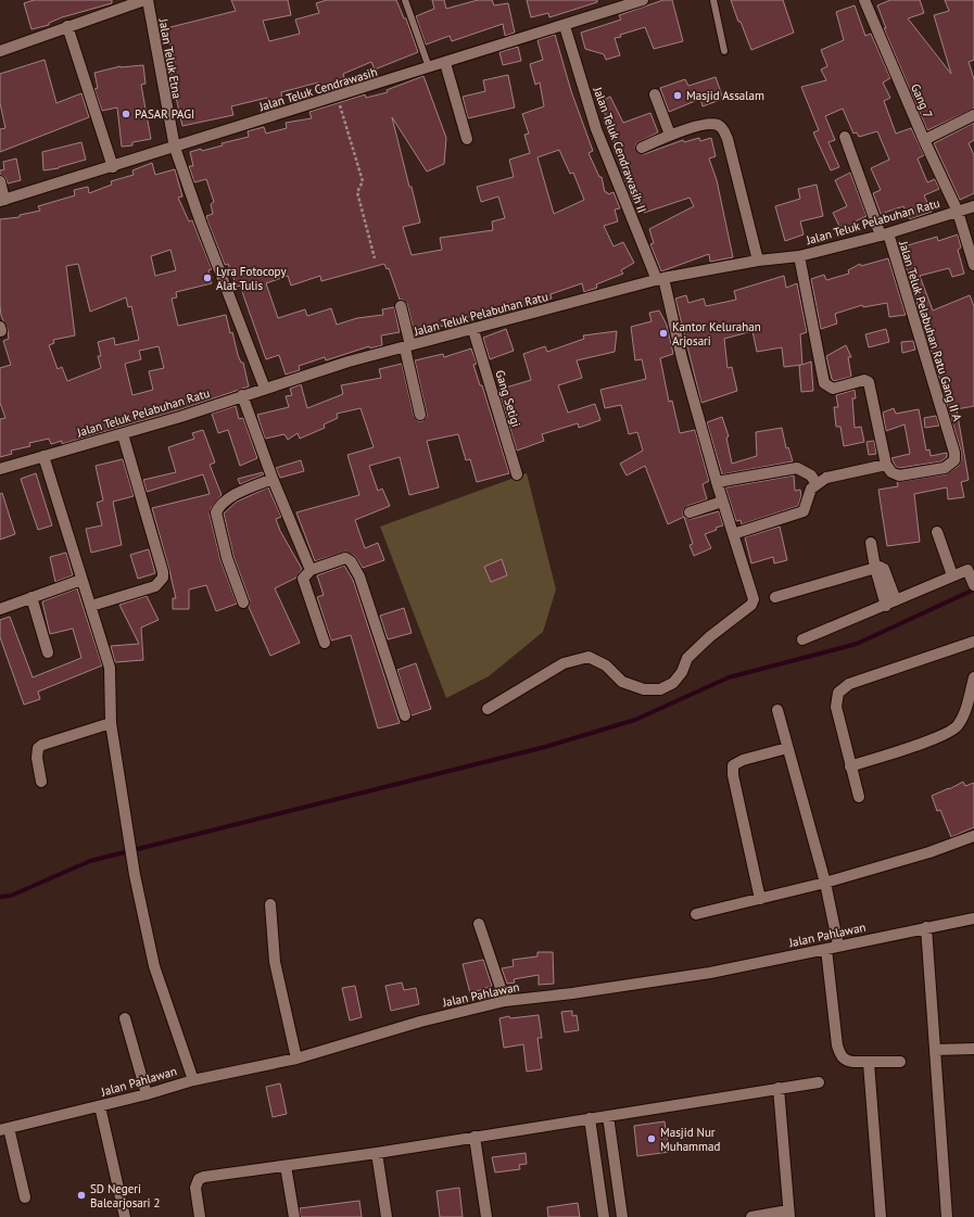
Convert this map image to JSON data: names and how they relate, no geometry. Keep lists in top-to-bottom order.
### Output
{
  "streets": {
    "street": [
      "Jalan Teluk Etna",
      "Jalan Teluk Cendrawasih",
      "Gang 7",
      "Jalan Teluk Cendrawasih II",
      "Jalan Teluk Pelabuhan Ratu",
      "Jalan Teluk Pelabuhan Ratu Gang II A",
      "Gang Setigi",
      "Jalan Pahlawan"
    ]
  },
  "crossings": [
    ["Jalan Teluk Etna", "Jalan Teluk Cendrawasih"],
    ["Jalan Teluk Etna", "Jalan Teluk Pelabuhan Ratu"],
    ["Jalan Teluk Cendrawasih", "Jalan Teluk Cendrawasih II"],
    ["Gang 7", "Jalan Teluk Pelabuhan Ratu"],
    ["Jalan Teluk Cendrawasih II", "Jalan Teluk Pelabuhan Ratu"],
    ["Jalan Teluk Pelabuhan Ratu", "Jalan Teluk Pelabuhan Ratu Gang II A"],
    ["Jalan Teluk Pelabuhan Ratu", "Gang Setigi"]
  ],
  "places": [
    "Masjid Assalam",
    "PASAR PAGI",
    "Lyra Fotocopy Alat Tulis",
    "Kantor Kelurahan Arjosari",
    "Masjid Nur Muhammad",
    "SD Negeri Balearjosari 2"
  ]
}
